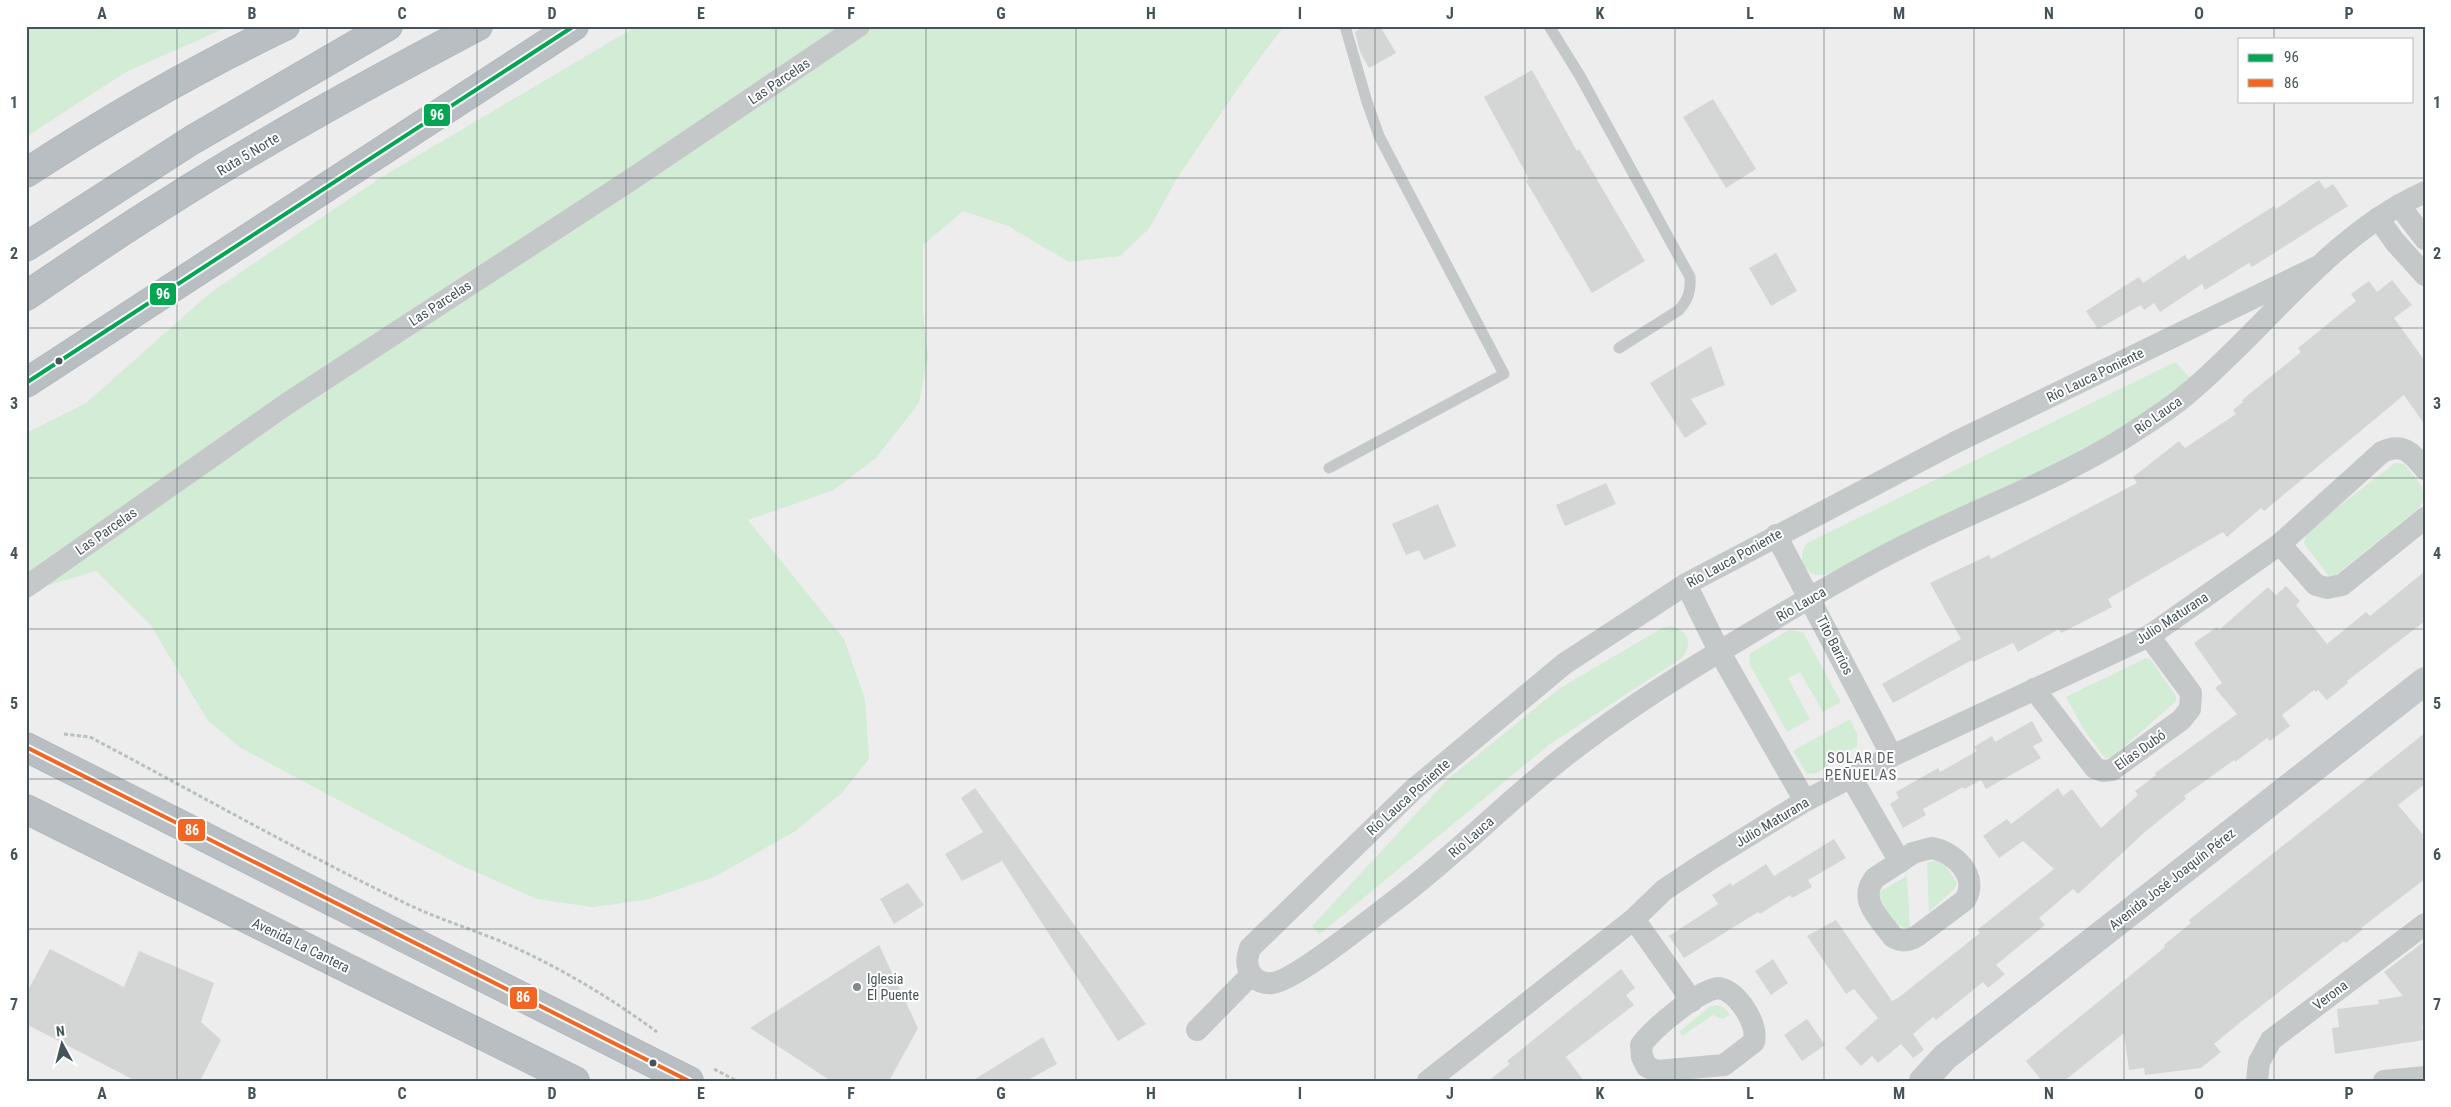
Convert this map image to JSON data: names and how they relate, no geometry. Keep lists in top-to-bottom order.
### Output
{
  "streets": {
    "highway": ["Ruta 5 Norte", "Avenida La Cantera"],
    "main road": ["Avenida José Joaquín Pérez"],
    "street": [
      "Las Parcelas",
      "Río Lauca Poniente",
      "Río Lauca",
      "Julio Maturana",
      "Tito Barrios",
      "Elías Dubó",
      "Verona"
    ]
  },
  "crossings": [
    ["Río Lauca Poniente", "Río Lauca"],
    ["Río Lauca Poniente", "Tito Barrios"],
    ["Río Lauca", "Tito Barrios"],
    ["Julio Maturana", "Tito Barrios"],
    ["Julio Maturana", "Elías Dubó"]
  ],
  "districts": ["SOLAR DE PEÑUELAS"],
  "places": ["Iglesia El Puente"],
  "lines": ["transit line 96", "transit line 86"],
  "legend": ["96", "86"],
  "north": "top",
  "grid": {
    "columns": [
      "A",
      "B",
      "C",
      "D",
      "E",
      "F",
      "G",
      "H",
      "I",
      "J",
      "K",
      "L",
      "M",
      "N",
      "O",
      "P"
    ],
    "rows": [
      "1",
      "2",
      "3",
      "4",
      "5",
      "6",
      "7"
    ]
  }
}
